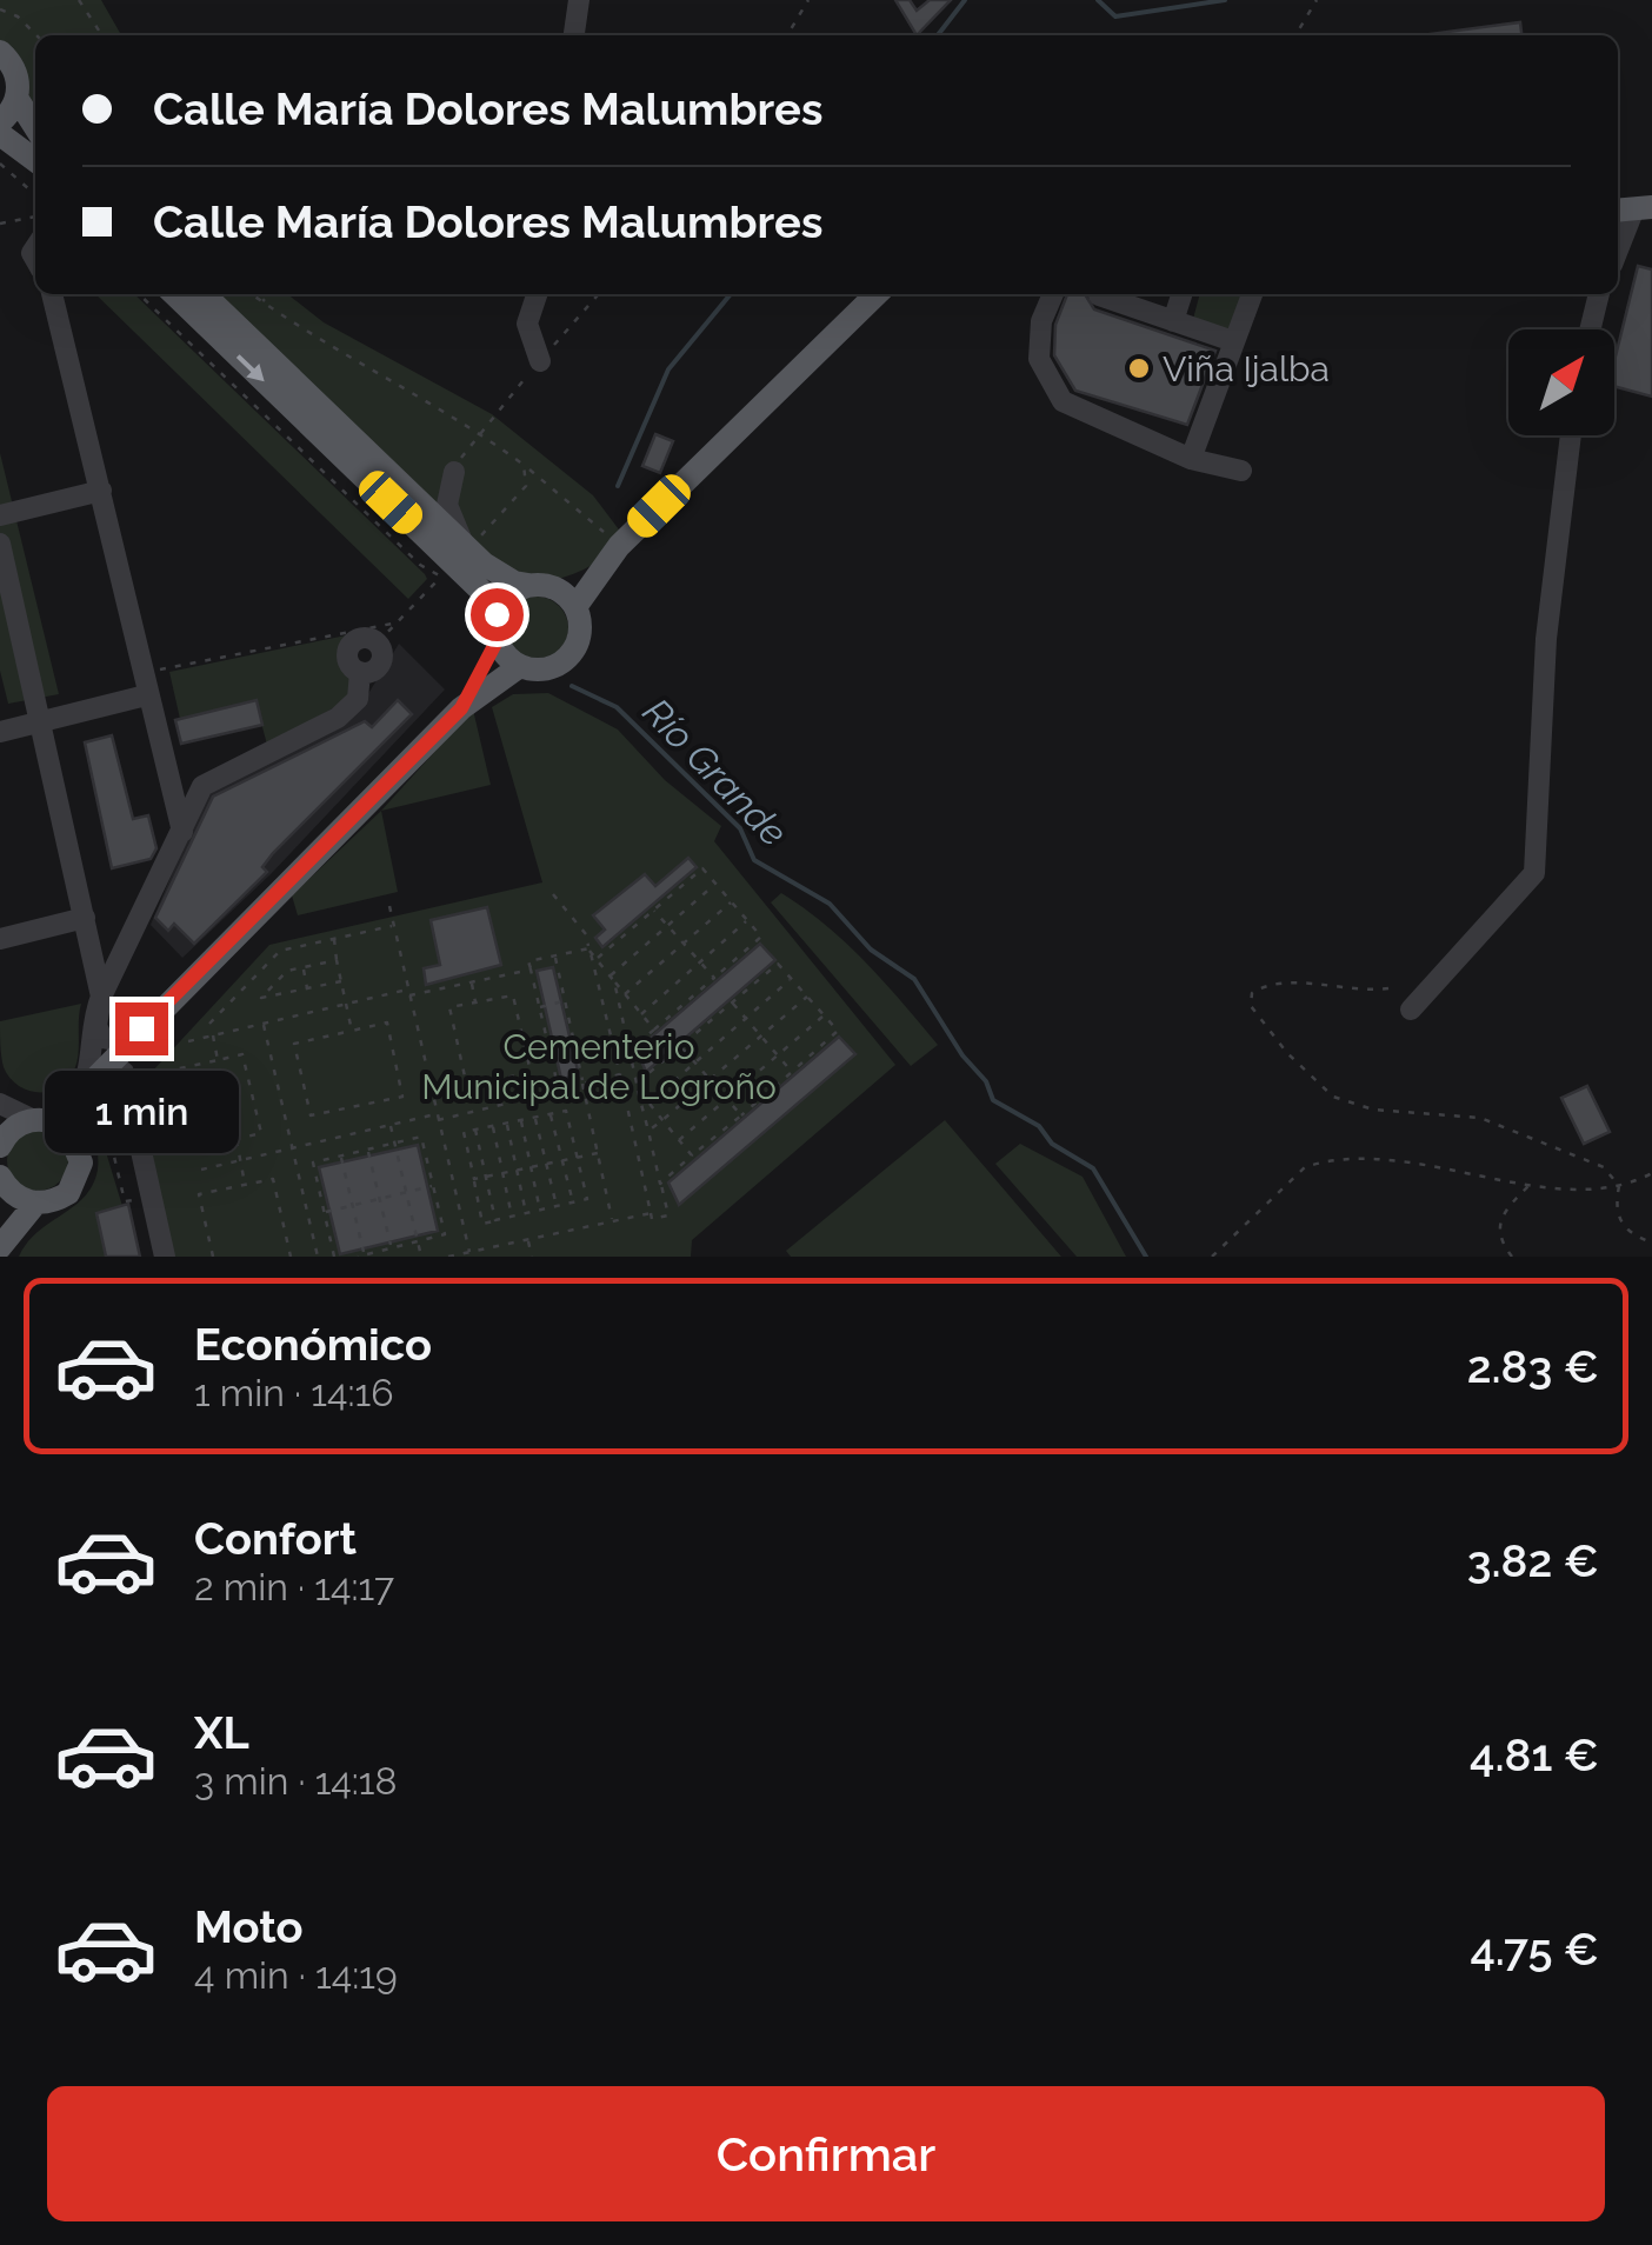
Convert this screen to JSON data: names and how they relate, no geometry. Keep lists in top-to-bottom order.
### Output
{
  "water": ["Río Grande"],
  "parks": ["Cementerio Municipal de Logroño"],
  "places": ["Viña Ijalba"],
  "north": "top right",
  "page": {
    "banner": ["Calle María Dolores Malumbres", "Calle María Dolores Malumbres"],
    "bubble": "1 min",
    "list": [
      {
        "name": "Económico",
        "note": "1 min · 14:16",
        "value": "2.83 €"
      },
      {
        "name": "Confort",
        "note": "2 min · 14:17",
        "value": "3.82 €"
      },
      {
        "name": "XL",
        "note": "3 min · 14:18",
        "value": "4.81 €"
      },
      {
        "name": "Moto",
        "note": "4 min · 14:19",
        "value": "4.75 €"
      }
    ],
    "buttons": "Confirmar"
  }
}
